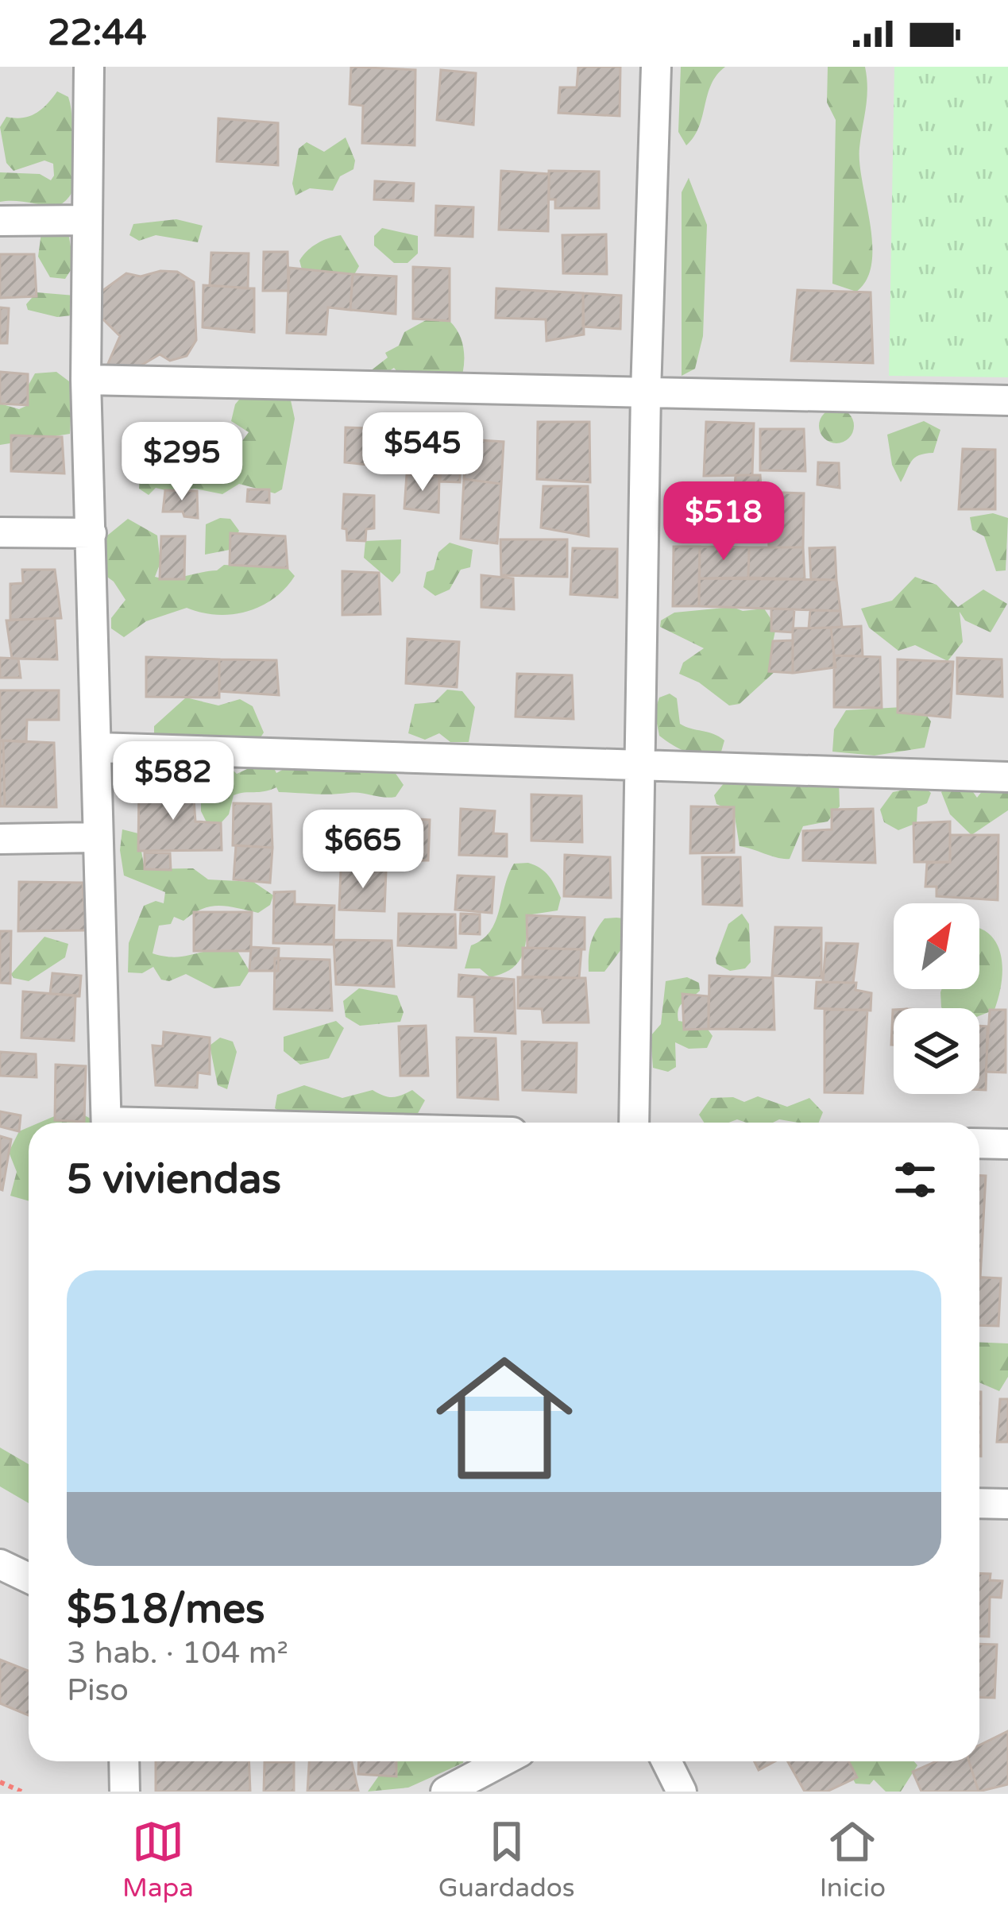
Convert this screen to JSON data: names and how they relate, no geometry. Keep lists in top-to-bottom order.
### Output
{
  "north": "top right",
  "page": {
    "status": "22:44",
    "price": [
      "$545",
      "$295",
      "$518",
      "$582",
      "$665"
    ],
    "heading": "5 viviendas",
    "list": [
      {
        "name": "$518/mes",
        "note": "3 hab. · 104 m² · Piso"
      }
    ],
    "tabs": ["Mapa", "Guardados", "Inicio"]
  }
}
